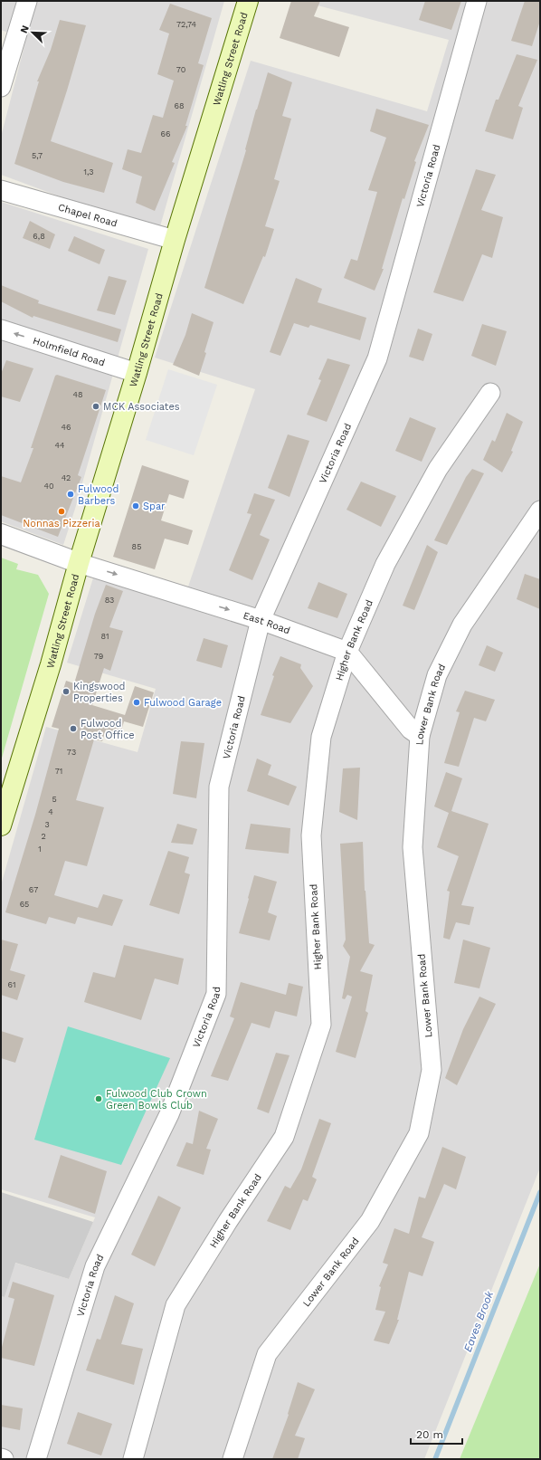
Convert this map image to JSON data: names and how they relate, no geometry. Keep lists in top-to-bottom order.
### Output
{
  "streets": {
    "main road": ["Watling Street Road"],
    "street": [
      "Victoria Road",
      "Chapel Road",
      "Holmfield Road",
      "East Road",
      "Higher Bank Road",
      "Lower Bank Road"
    ]
  },
  "crossings": [
    ["Watling Street Road", "Chapel Road"],
    ["Watling Street Road", "Holmfield Road"],
    ["Watling Street Road", "East Road"],
    ["Victoria Road", "East Road"],
    ["East Road", "Higher Bank Road"]
  ],
  "one_way": ["Holmfield Road", "East Road"],
  "water": ["Eaves Brook"],
  "places": [
    "MCK Associates",
    "Fulwood Barbers",
    "Spar",
    "Nonnas Pizzeria",
    "Kingswood Properties",
    "Fulwood Garage",
    "Fulwood Post Office",
    "Fulwood Club Crown Green Bowls Club"
  ],
  "house_numbers": [
    "72,74",
    "70",
    "68",
    "66",
    "5,7",
    "1,3",
    "6,8",
    "48",
    "46",
    "44",
    "42",
    "40",
    "85",
    "83",
    "81",
    "79",
    "73",
    "71",
    "5",
    "4",
    "3",
    "2",
    "1",
    "67",
    "65",
    "61"
  ],
  "scale_bar": "20 m",
  "north": "top left"
}
